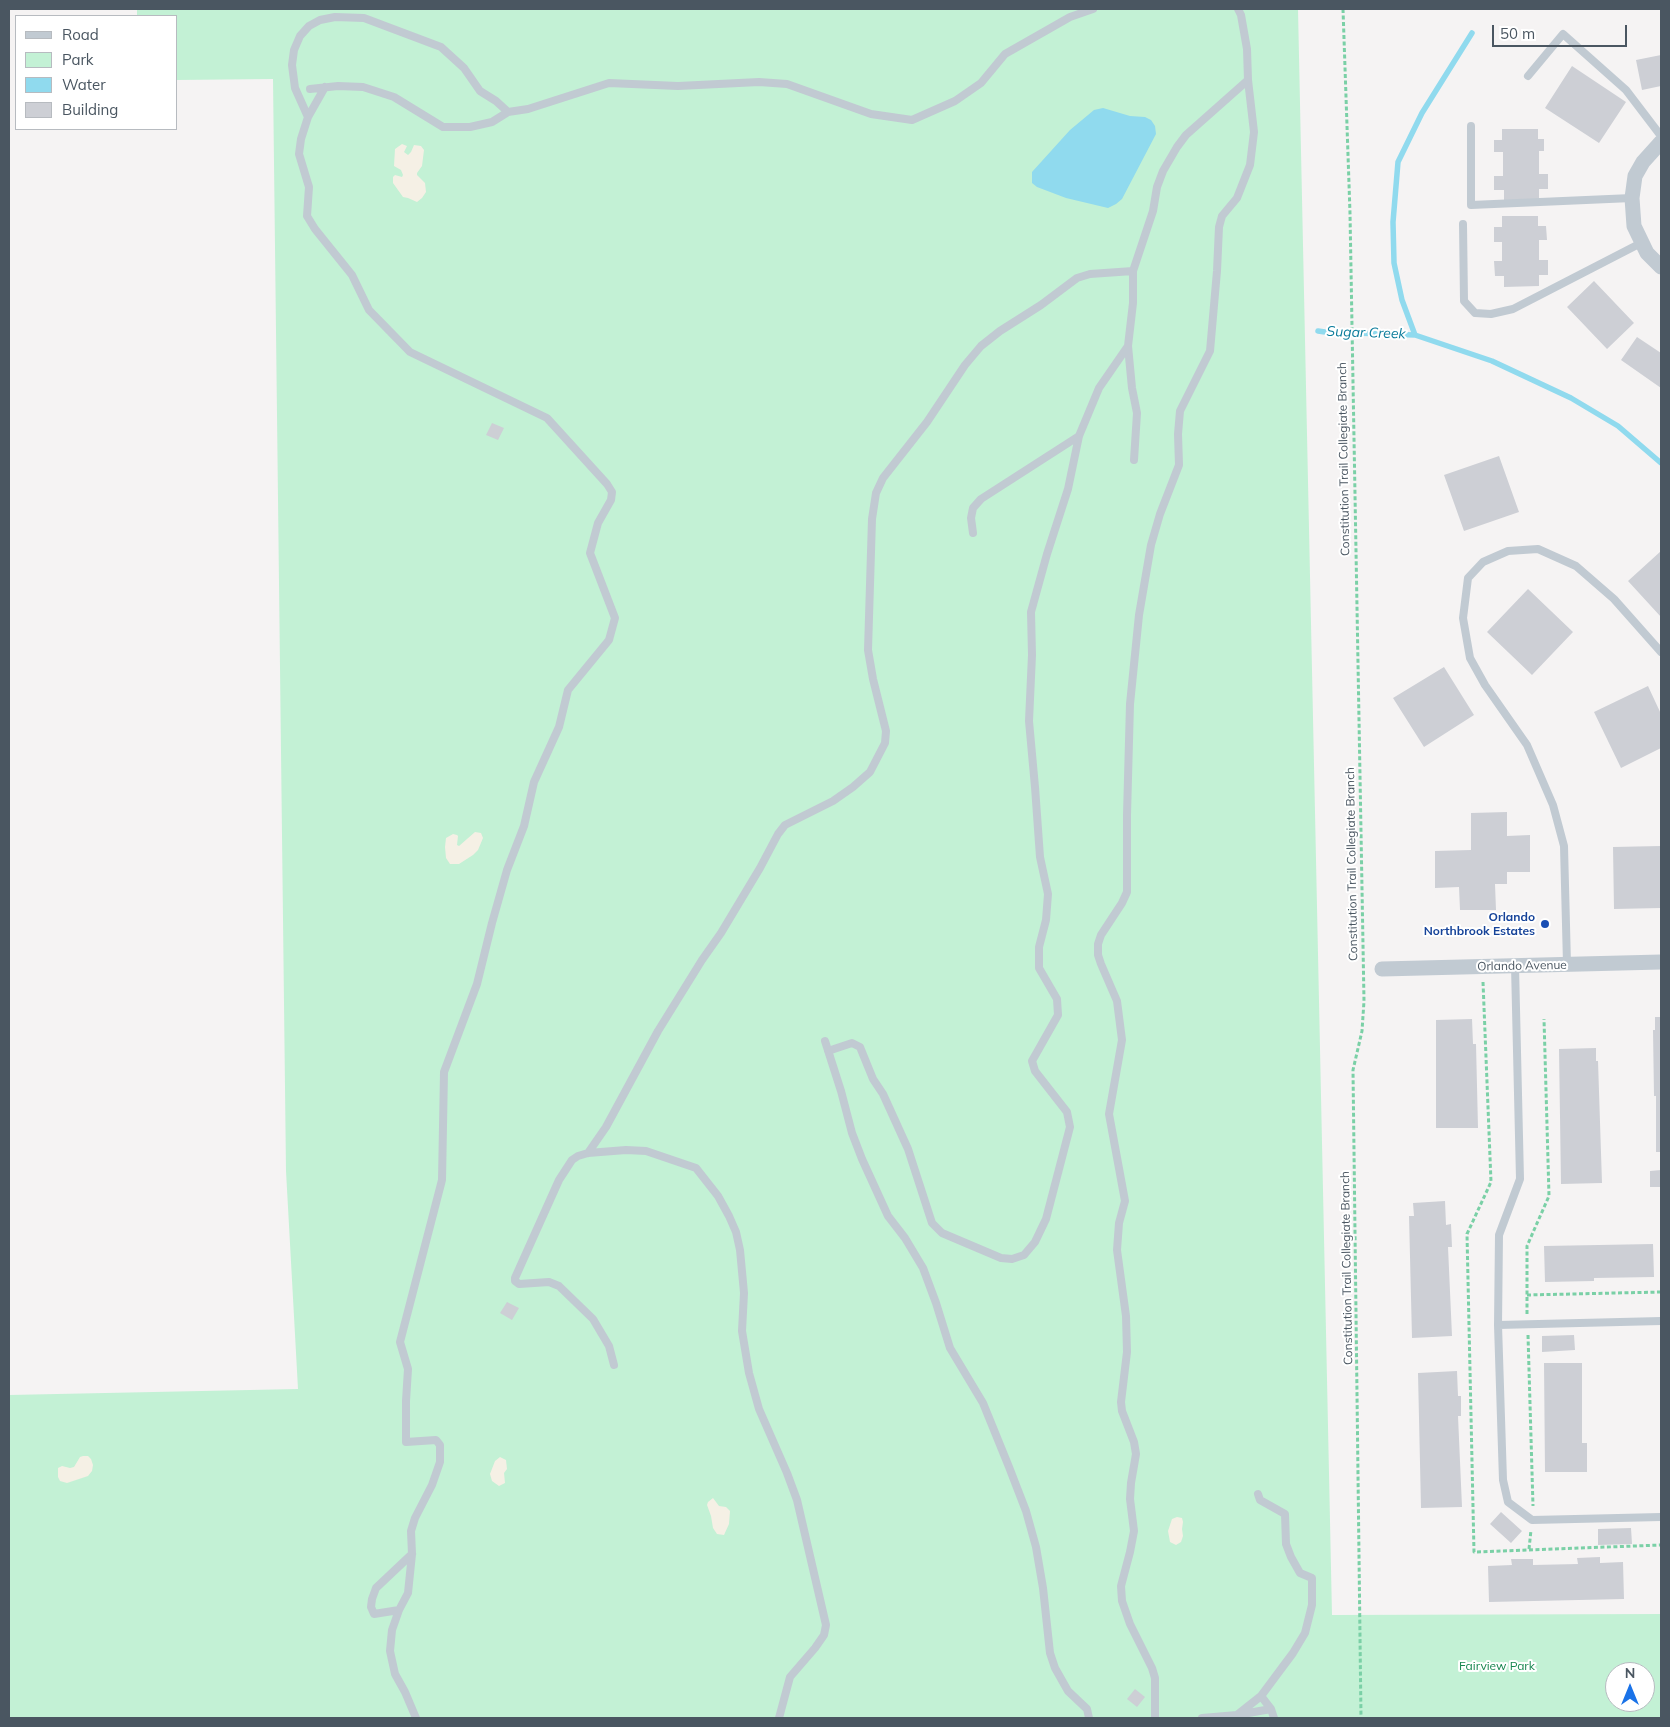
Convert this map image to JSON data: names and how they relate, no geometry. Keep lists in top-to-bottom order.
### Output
{
  "streets": {
    "street": ["Orlando Avenue"],
    "path": ["Constitution Trail Collegiate Branch"]
  },
  "water": ["Sugar Creek"],
  "parks": ["Fairview Park"],
  "places": ["Orlando Northbrook Estates"],
  "legend": [
    "Road",
    "Park",
    "Water",
    "Building"
  ],
  "scale_bar": "50 m",
  "north": "top"
}
